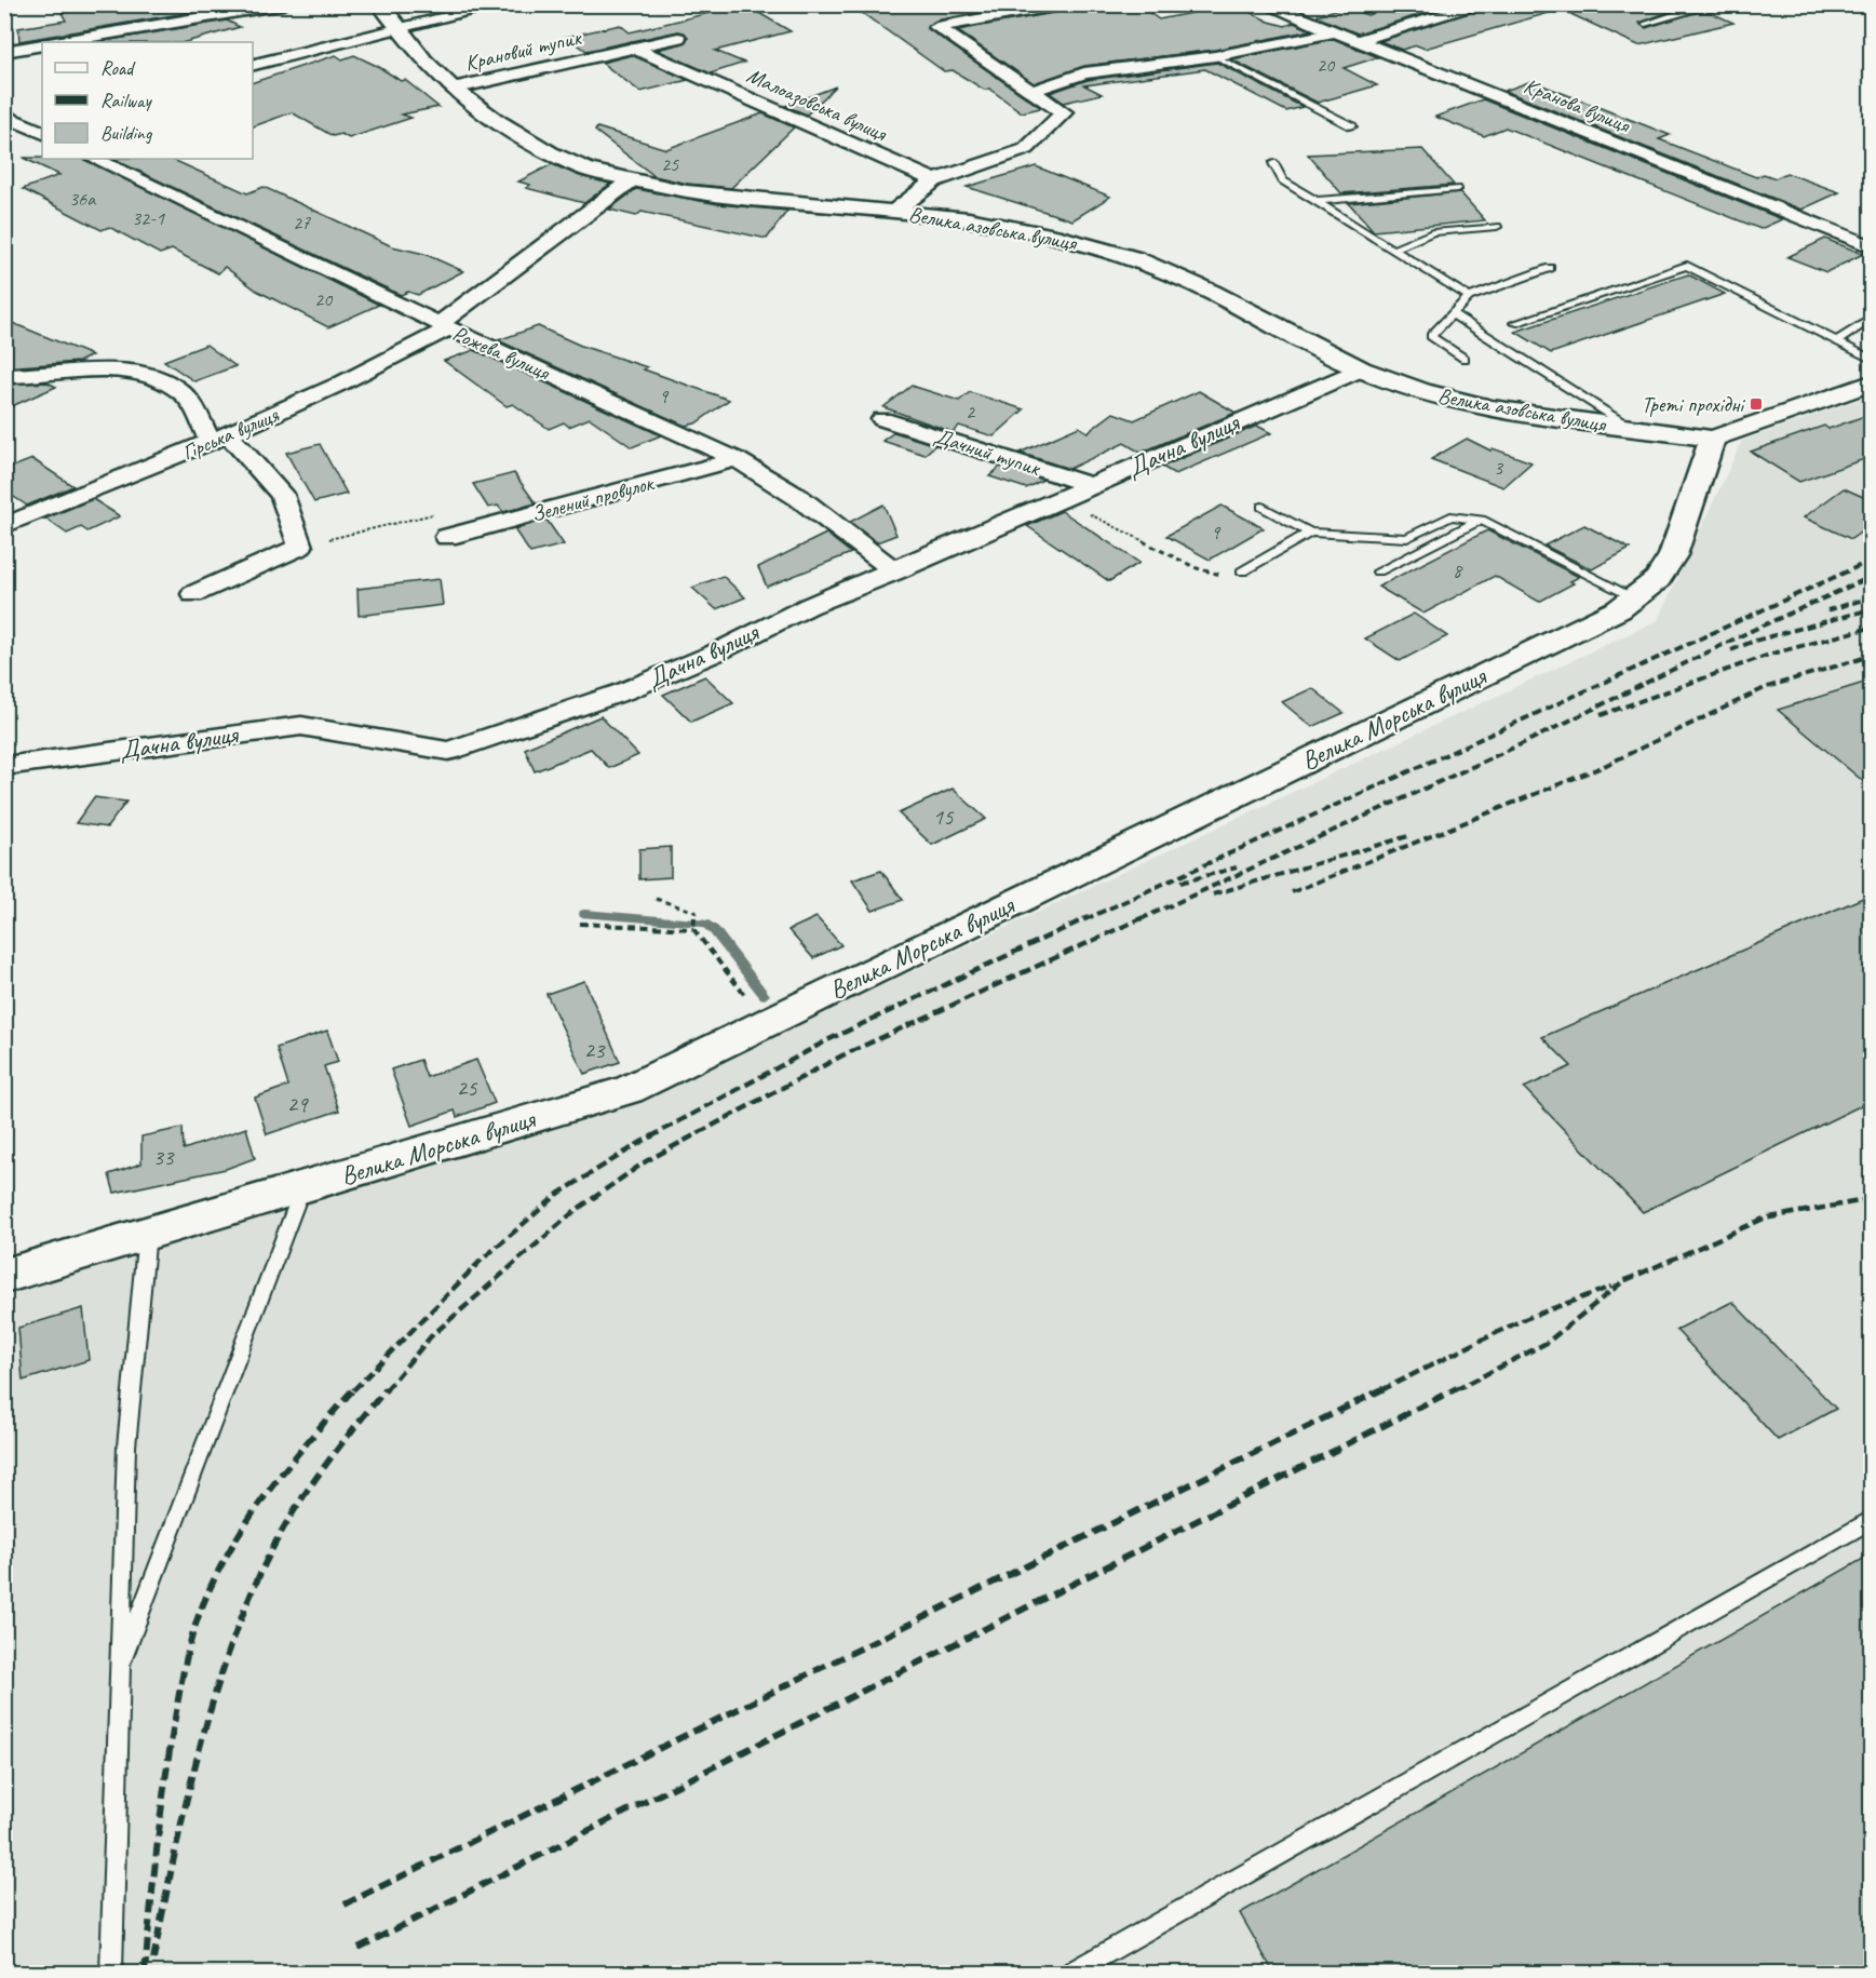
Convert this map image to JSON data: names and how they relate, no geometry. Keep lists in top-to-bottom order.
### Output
{
  "streets": {
    "street": [
      "Крановий тупик",
      "Малоазовська вулиця",
      "Кранова вулиця",
      "Велика азовська вулиця",
      "Рожева вулиця",
      "Гірська вулиця",
      "Дачна вулиця",
      "Дачний тупик",
      "Зелений провулок",
      "Велика Морська вулиця"
    ]
  },
  "crossings": [
    ["Крановий тупик", "Малоазовська вулиця"],
    ["Крановий тупик", "Велика азовська вулиця"],
    ["Велика азовська вулиця", "Гірська вулиця"],
    ["Велика азовська вулиця", "Дачна вулиця"],
    ["Велика азовська вулиця", "Велика Морська вулиця"],
    ["Рожева вулиця", "Гірська вулиця"],
    ["Рожева вулиця", "Дачна вулиця"],
    ["Рожева вулиця", "Зелений провулок"],
    ["Дачна вулиця", "Дачний тупик"]
  ],
  "places": {
    "transit": ["Треті прохідні"]
  },
  "house_numbers": [
    "20",
    "25",
    "36а",
    "32-1",
    "27",
    "20",
    "9",
    "2",
    "3",
    "9",
    "8",
    "15",
    "23",
    "25",
    "29",
    "33"
  ],
  "legend": ["Road", "Railway", "Building"]
}
